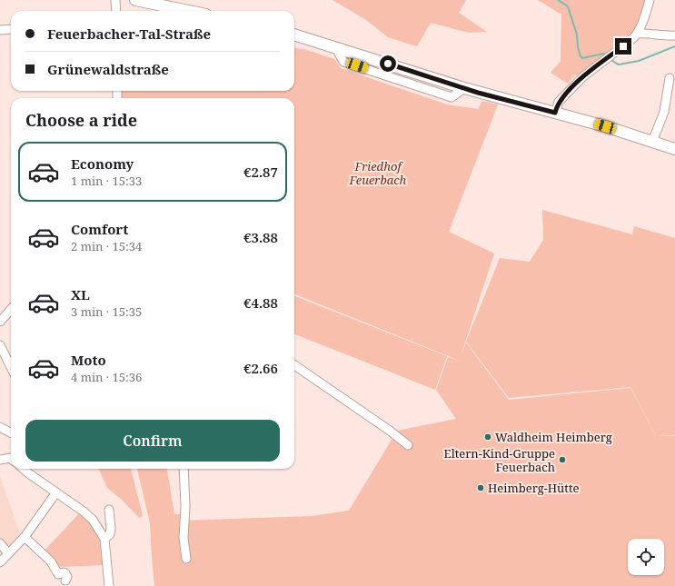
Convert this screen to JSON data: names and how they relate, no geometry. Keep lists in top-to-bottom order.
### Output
{
  "parks": ["Friedhof Feuerbach"],
  "places": ["Waldheim Heimberg", "Eltern-Kind-Gruppe Feuerbach", "Heimberg-Hütte"],
  "page": {
    "banner": ["Feuerbacher-Tal-Straße", "Grünewaldstraße"],
    "heading": "Choose a ride",
    "list": [
      {
        "name": "Economy",
        "note": "1 min · 15:33",
        "value": "€2.87"
      },
      {
        "name": "Comfort",
        "note": "2 min · 15:34",
        "value": "€3.88"
      },
      {
        "name": "XL",
        "note": "3 min · 15:35",
        "value": "€4.88"
      },
      {
        "name": "Moto",
        "note": "4 min · 15:36",
        "value": "€2.66"
      }
    ],
    "buttons": "Confirm"
  }
}
